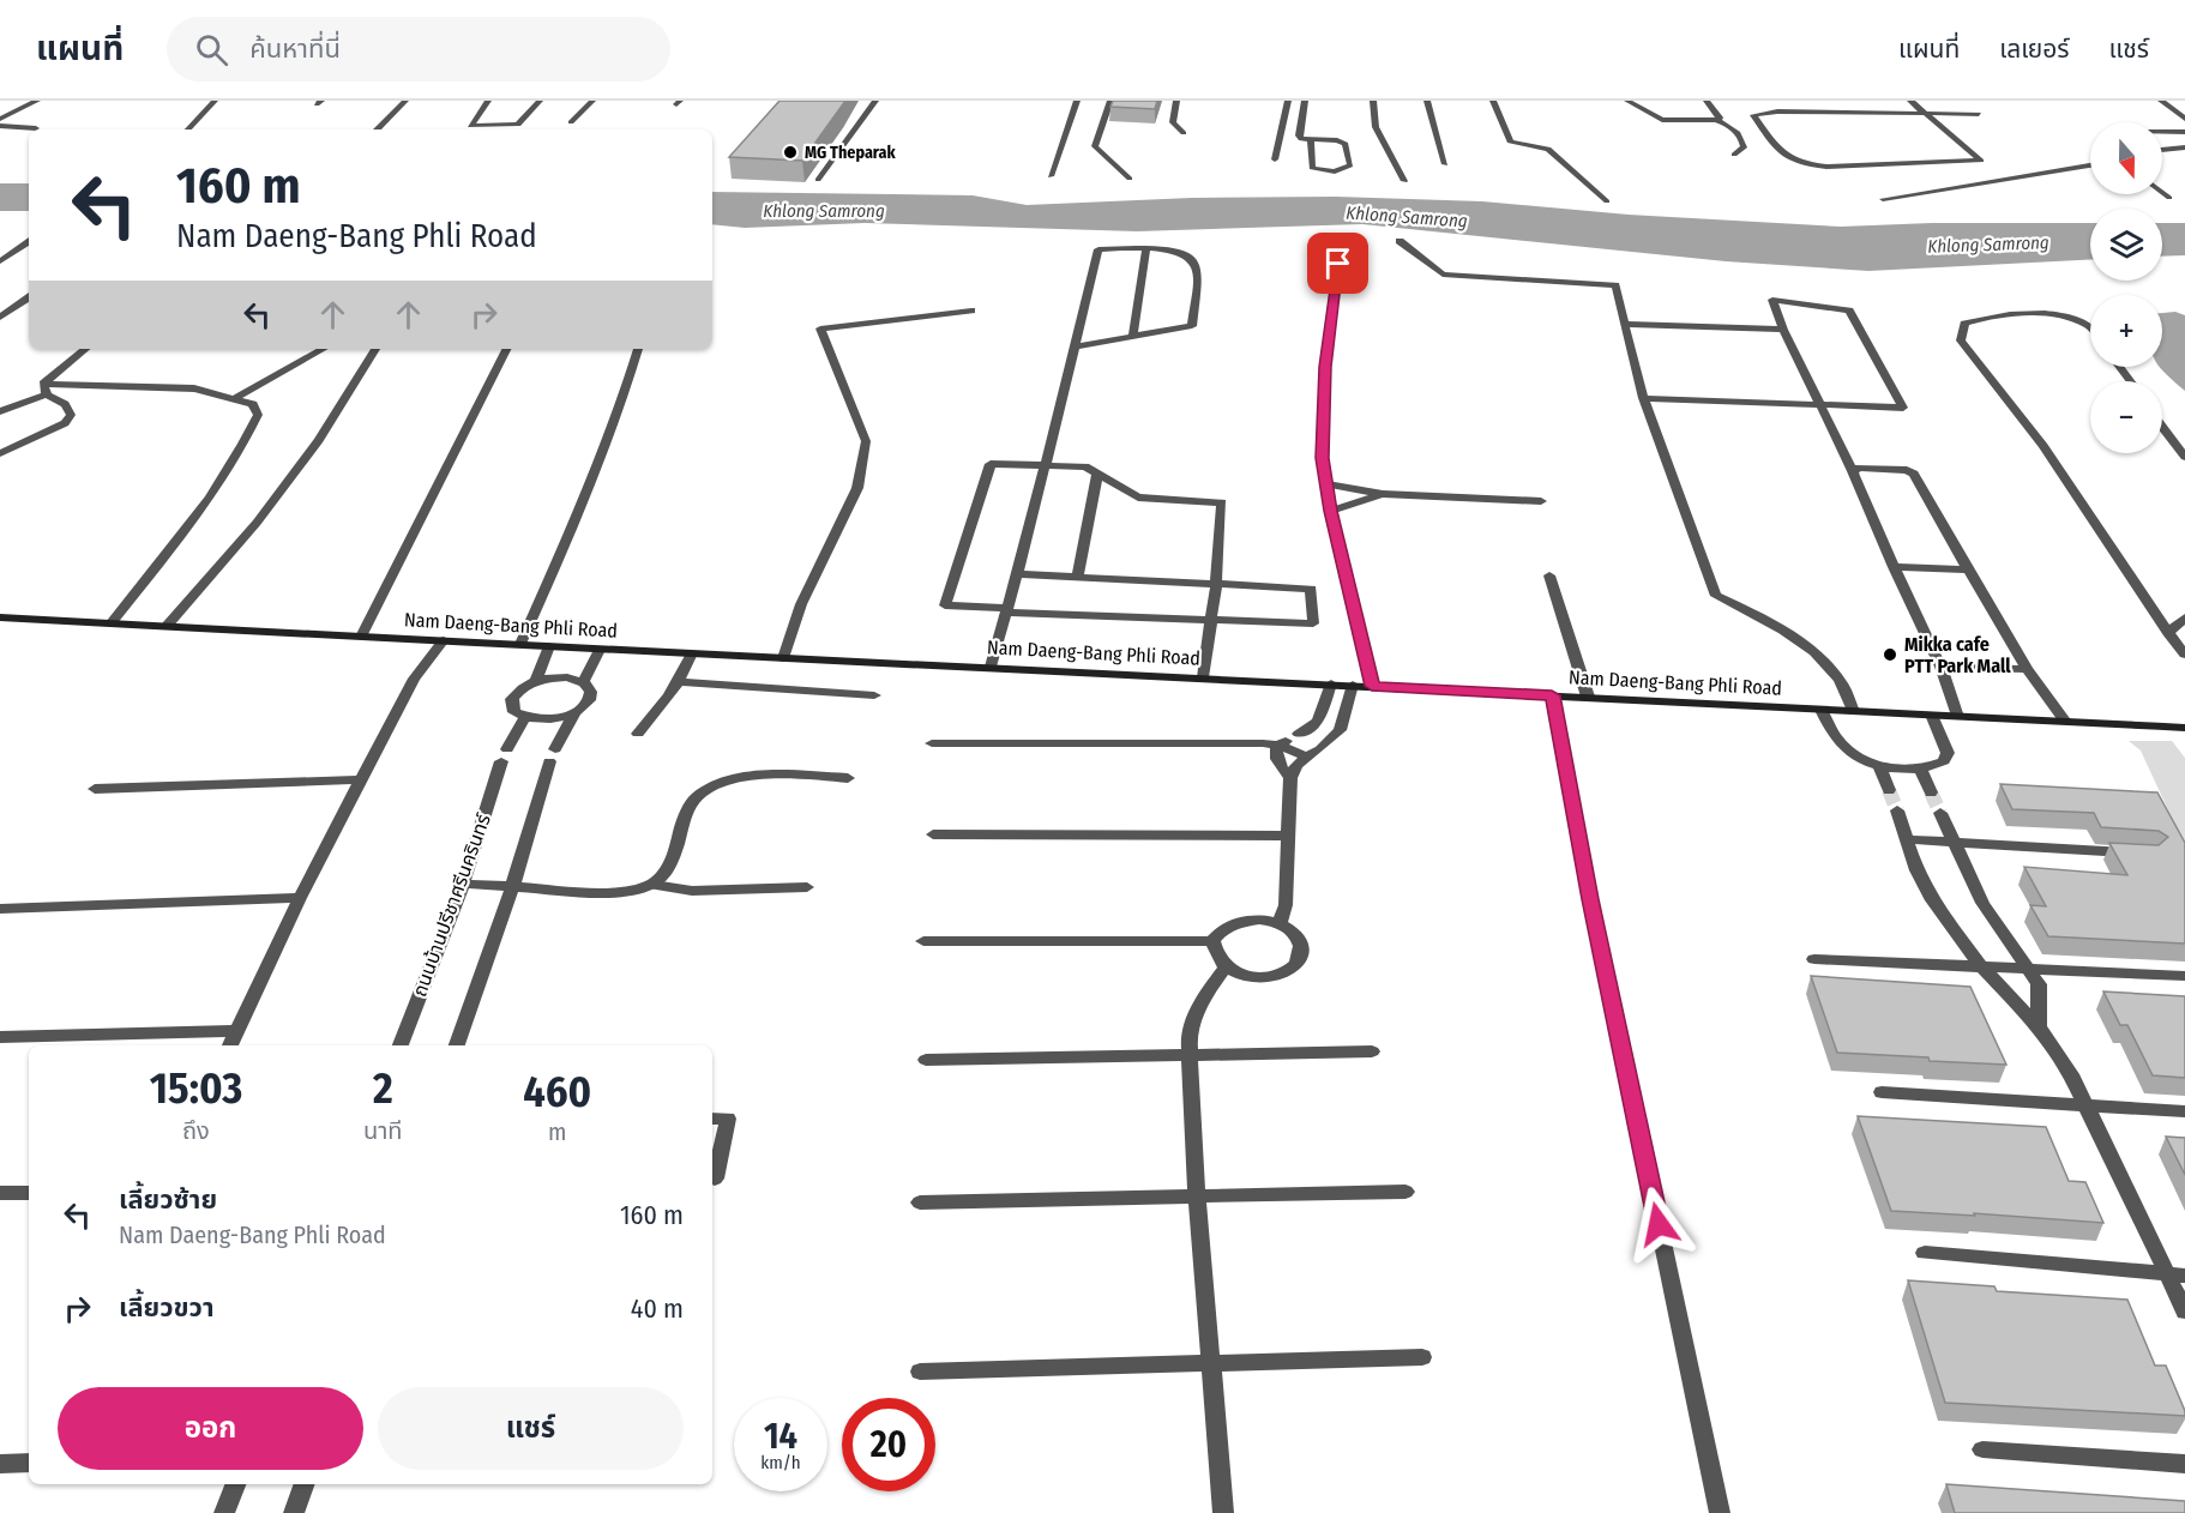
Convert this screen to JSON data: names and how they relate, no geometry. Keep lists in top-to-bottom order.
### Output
{
  "streets": {
    "main road": ["Nam Daeng-Bang Phli Road"],
    "street": ["ถนนบ้านปรีชาศรีนครินทร์"]
  },
  "water": ["Khlong Samrong"],
  "places": ["MG Theparak", "Mikka cafe PTT Park Mall"],
  "north": "bottom",
  "page": {
    "header": "แผนที่",
    "search": "ค้นหาที่นี่",
    "nav": ["แผนที่", "เลเยอร์", "แชร์"],
    "map_buttons": ["+", "−"],
    "turn": ["160 m", "Nam Daeng-Bang Phli Road"],
    "eta": [
      "15:03",
      "ถึง",
      "2",
      "นาที",
      "460",
      "m"
    ],
    "list": [
      {
        "name": "เลี้ยวซ้าย",
        "note": "Nam Daeng-Bang Phli Road",
        "value": "160 m"
      },
      {
        "name": "เลี้ยวขวา",
        "value": "40 m"
      }
    ],
    "buttons": ["ออก", "แชร์"],
    "speed": "14 km/h",
    "limit": "20"
  }
}
